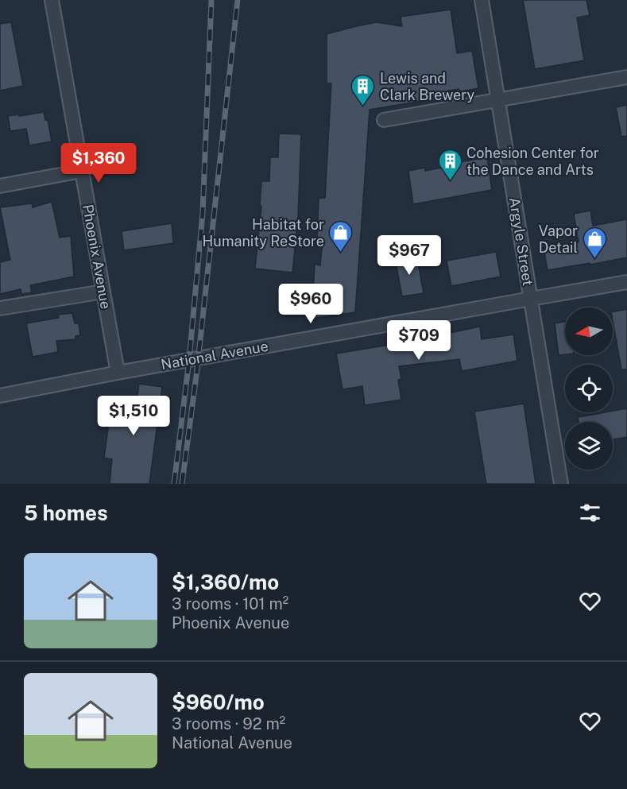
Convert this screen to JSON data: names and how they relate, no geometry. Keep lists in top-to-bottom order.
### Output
{
  "streets": {
    "street": ["Argyle Street", "Phoenix Avenue", "National Avenue"]
  },
  "crossings": [
    ["Argyle Street", "National Avenue"],
    ["Phoenix Avenue", "National Avenue"]
  ],
  "places": {
    "building": ["Lewis and Clark Brewery", "Cohesion Center for the Dance and Arts"],
    "shop": ["Habitat for Humanity ReStore", "Vapor Detail"]
  },
  "north": "left",
  "page": {
    "price": [
      "$1,360",
      "$967",
      "$960",
      "$709",
      "$1,510"
    ],
    "heading": "5 homes",
    "list": [
      {
        "name": "$1,360/mo",
        "note": "3 rooms · 101 m² · Phoenix Avenue"
      },
      {
        "name": "$960/mo",
        "note": "3 rooms · 92 m² · National Avenue"
      }
    ]
  }
}
